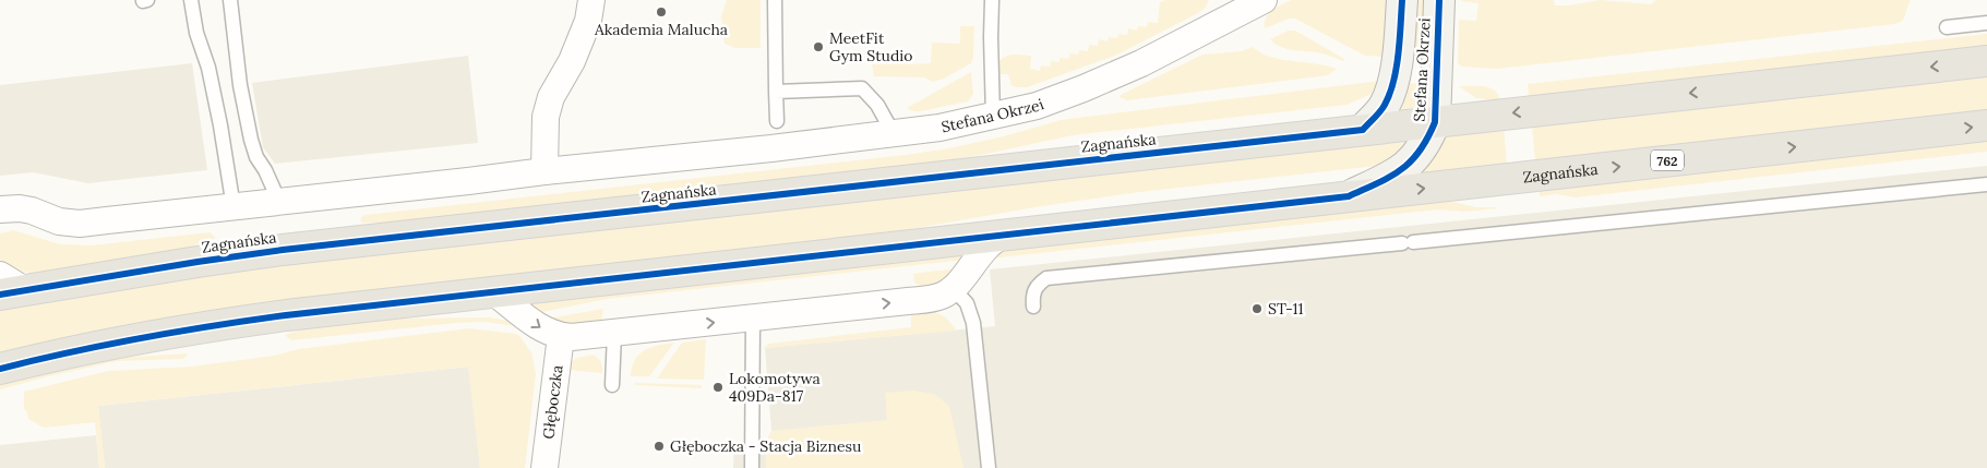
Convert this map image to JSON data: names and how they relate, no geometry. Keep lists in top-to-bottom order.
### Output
{
  "streets": {
    "main road": ["Zagnańska", "762"],
    "street": ["Stefana Okrzei", "Głęboczka"]
  },
  "crossings": [
    ["Stefana Okrzei", "Zagnańska"]
  ],
  "places": [
    "Akademia Malucha",
    "MeetFit Gym Studio",
    "ST-11",
    "Lokomotywa 409Da-817",
    "Głęboczka - Stacja Biznesu"
  ]
}
